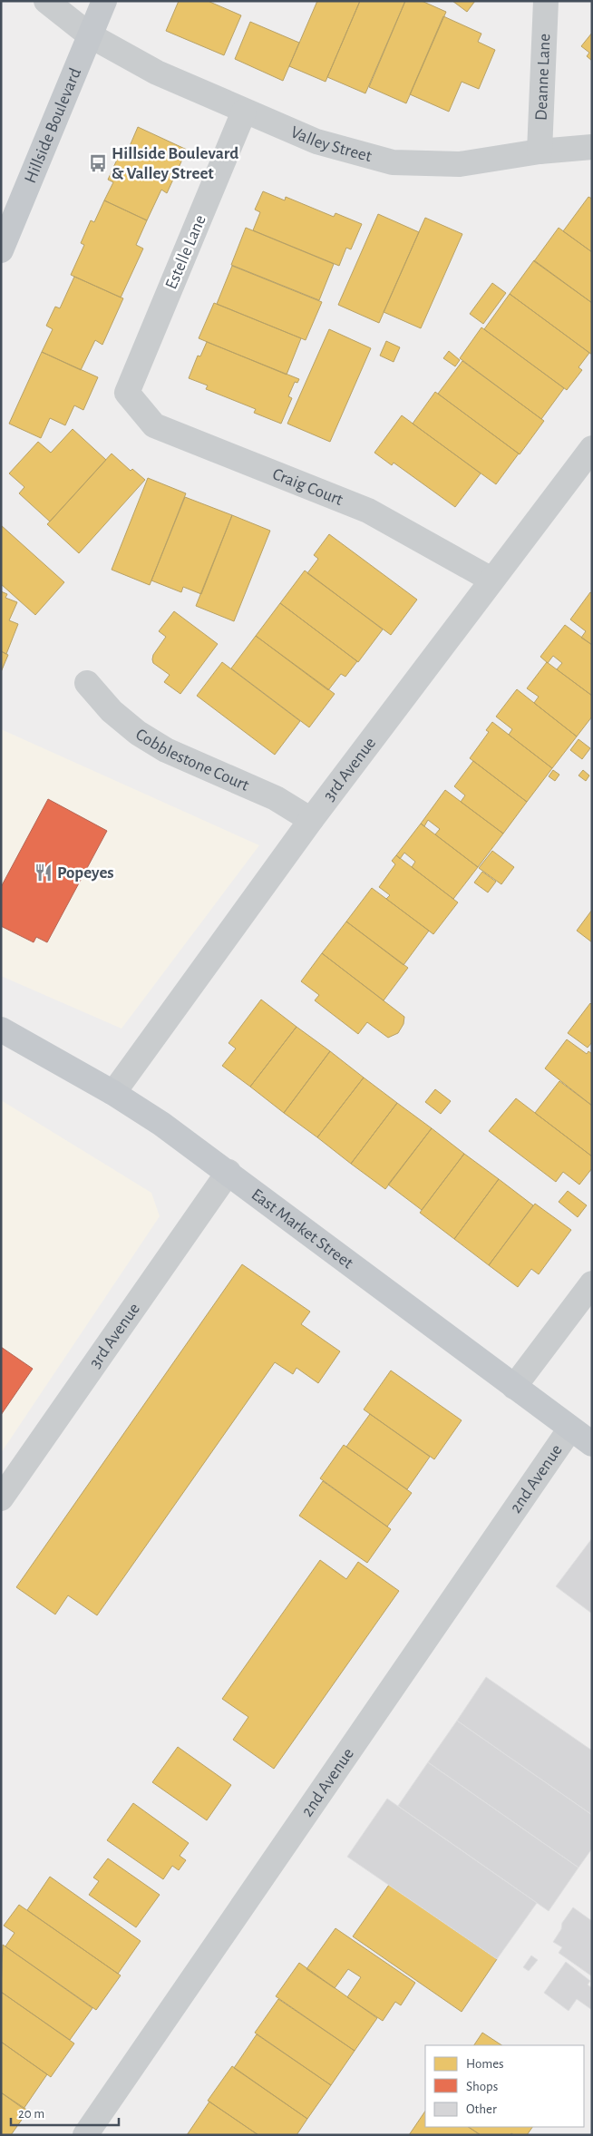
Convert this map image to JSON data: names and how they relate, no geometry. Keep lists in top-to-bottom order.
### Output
{
  "streets": {
    "main road": ["Hillside Boulevard", "East Market Street"],
    "street": [
      "Deanne Lane",
      "Valley Street",
      "Estelle Lane",
      "Craig Court",
      "Cobblestone Court",
      "3rd Avenue",
      "2nd Avenue"
    ]
  },
  "crossings": [
    ["Deanne Lane", "Valley Street"],
    ["Hillside Boulevard", "Valley Street"],
    ["Valley Street", "Estelle Lane"],
    ["Estelle Lane", "Craig Court"],
    ["Craig Court", "3rd Avenue"],
    ["Cobblestone Court", "3rd Avenue"],
    ["3rd Avenue", "East Market Street"],
    ["East Market Street", "2nd Avenue"]
  ],
  "places": {
    "bus stop": ["Hillside Boulevard & Valley Street"],
    "restaurant": ["Popeyes"]
  },
  "legend": ["Homes", "Shops", "Other"],
  "scale_bar": "20 m"
}
